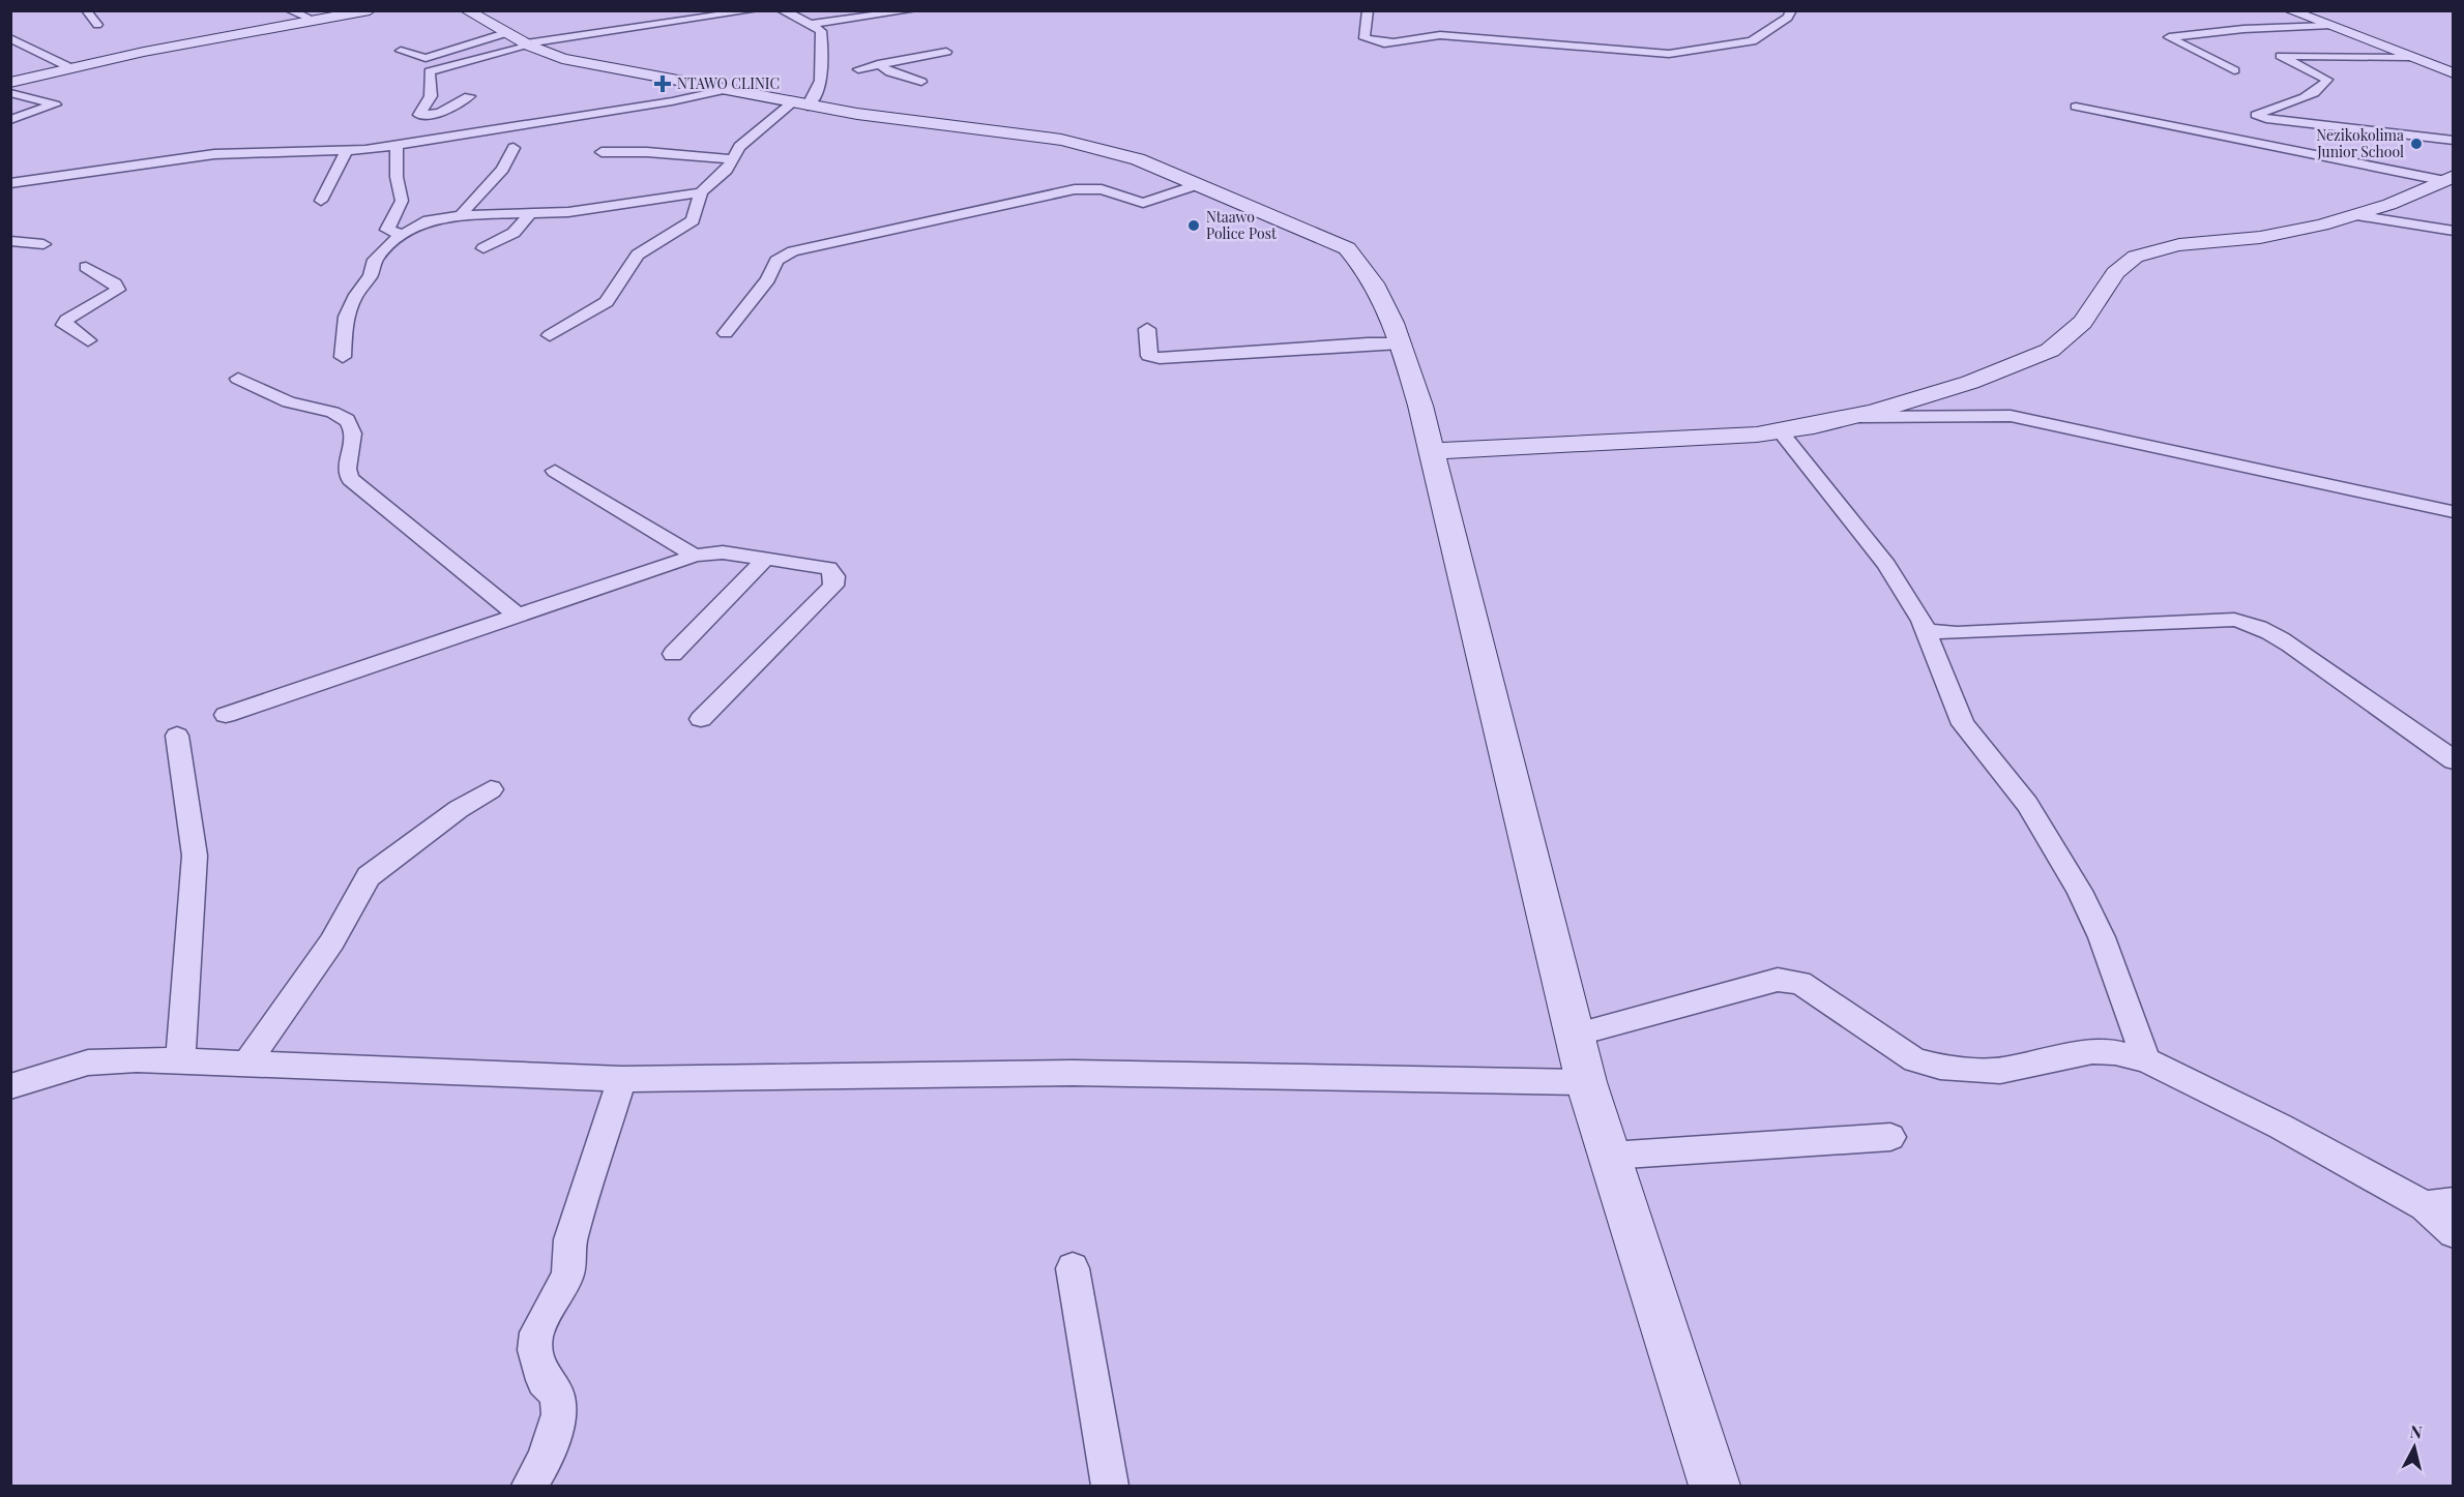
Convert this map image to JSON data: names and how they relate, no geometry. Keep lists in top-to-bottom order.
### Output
{
  "places": {
    "health": ["NTAWO CLINIC"],
    "other": ["Nezikokolima Junior School", "Ntaawo Police Post"]
  },
  "north": "top"
}
